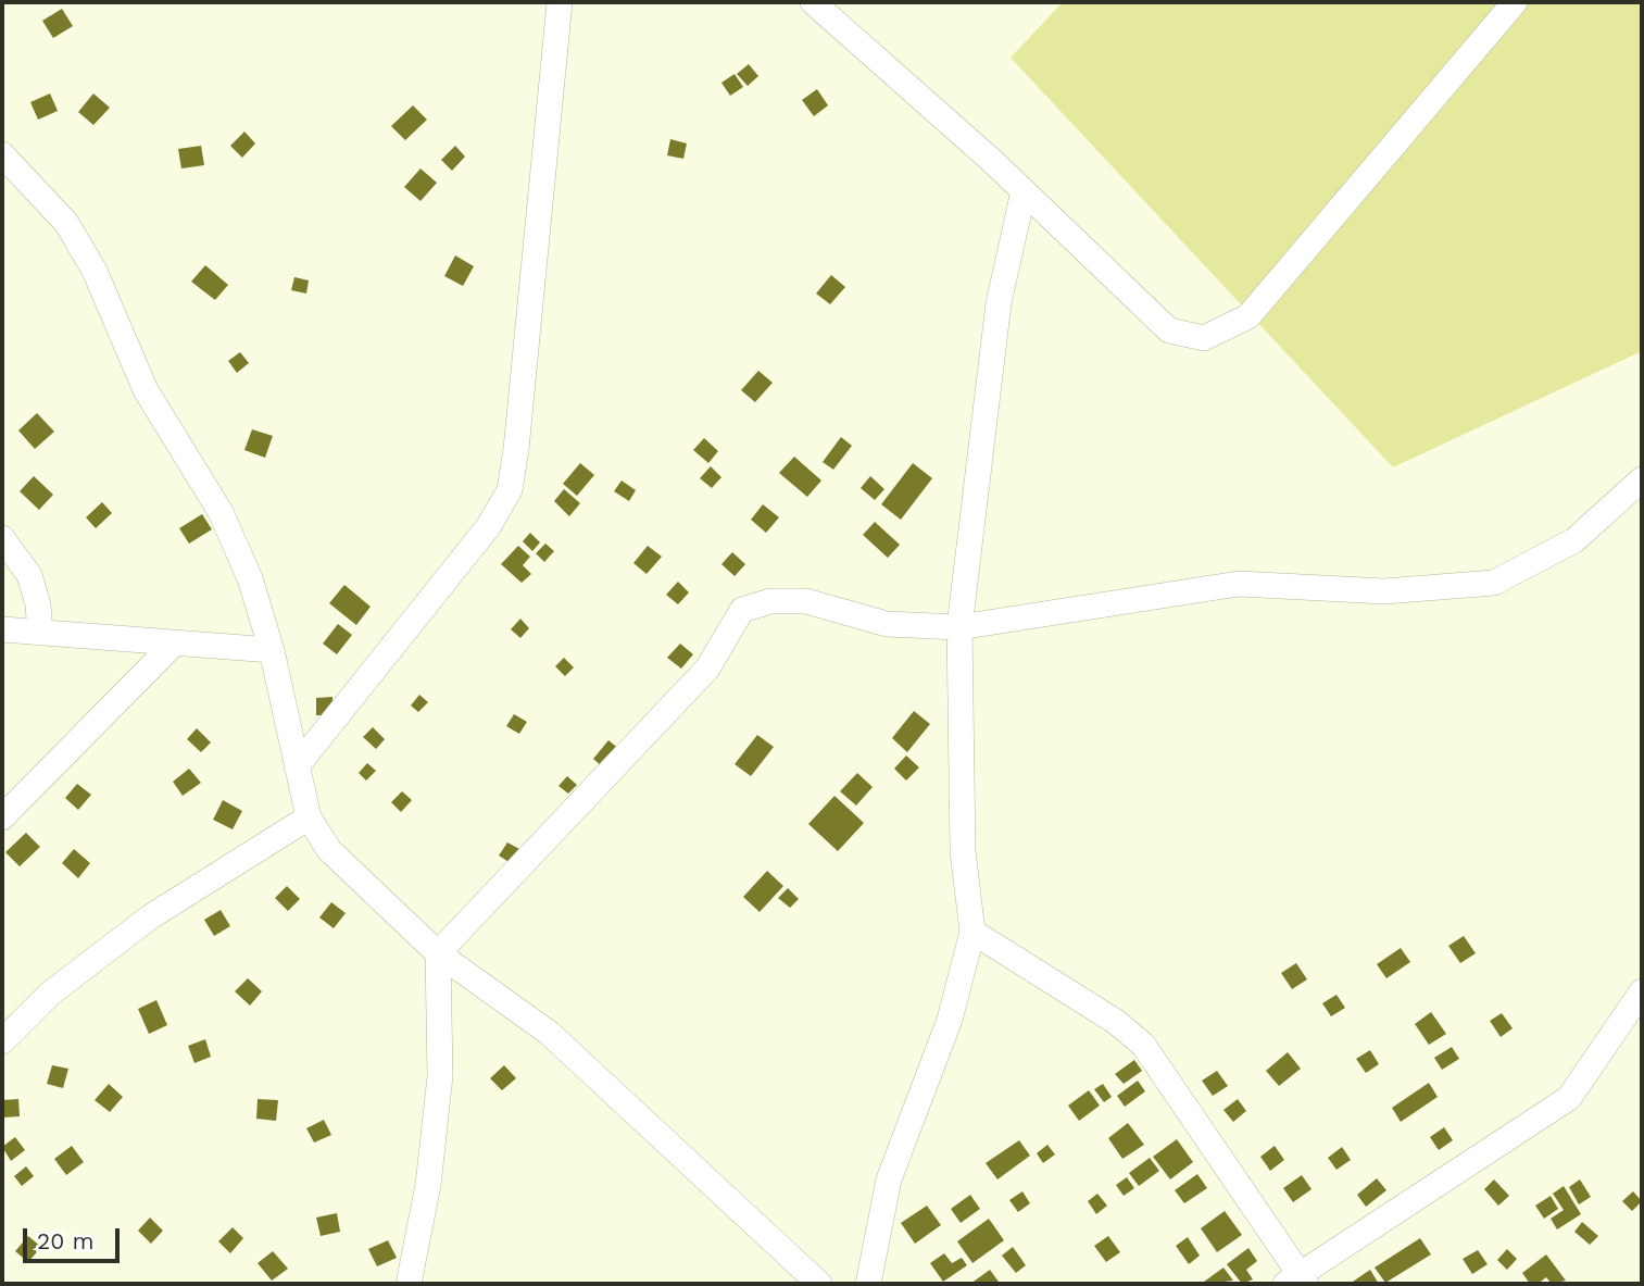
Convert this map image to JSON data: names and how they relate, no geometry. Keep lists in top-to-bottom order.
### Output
{
  "scale_bar": "20 m"
}
